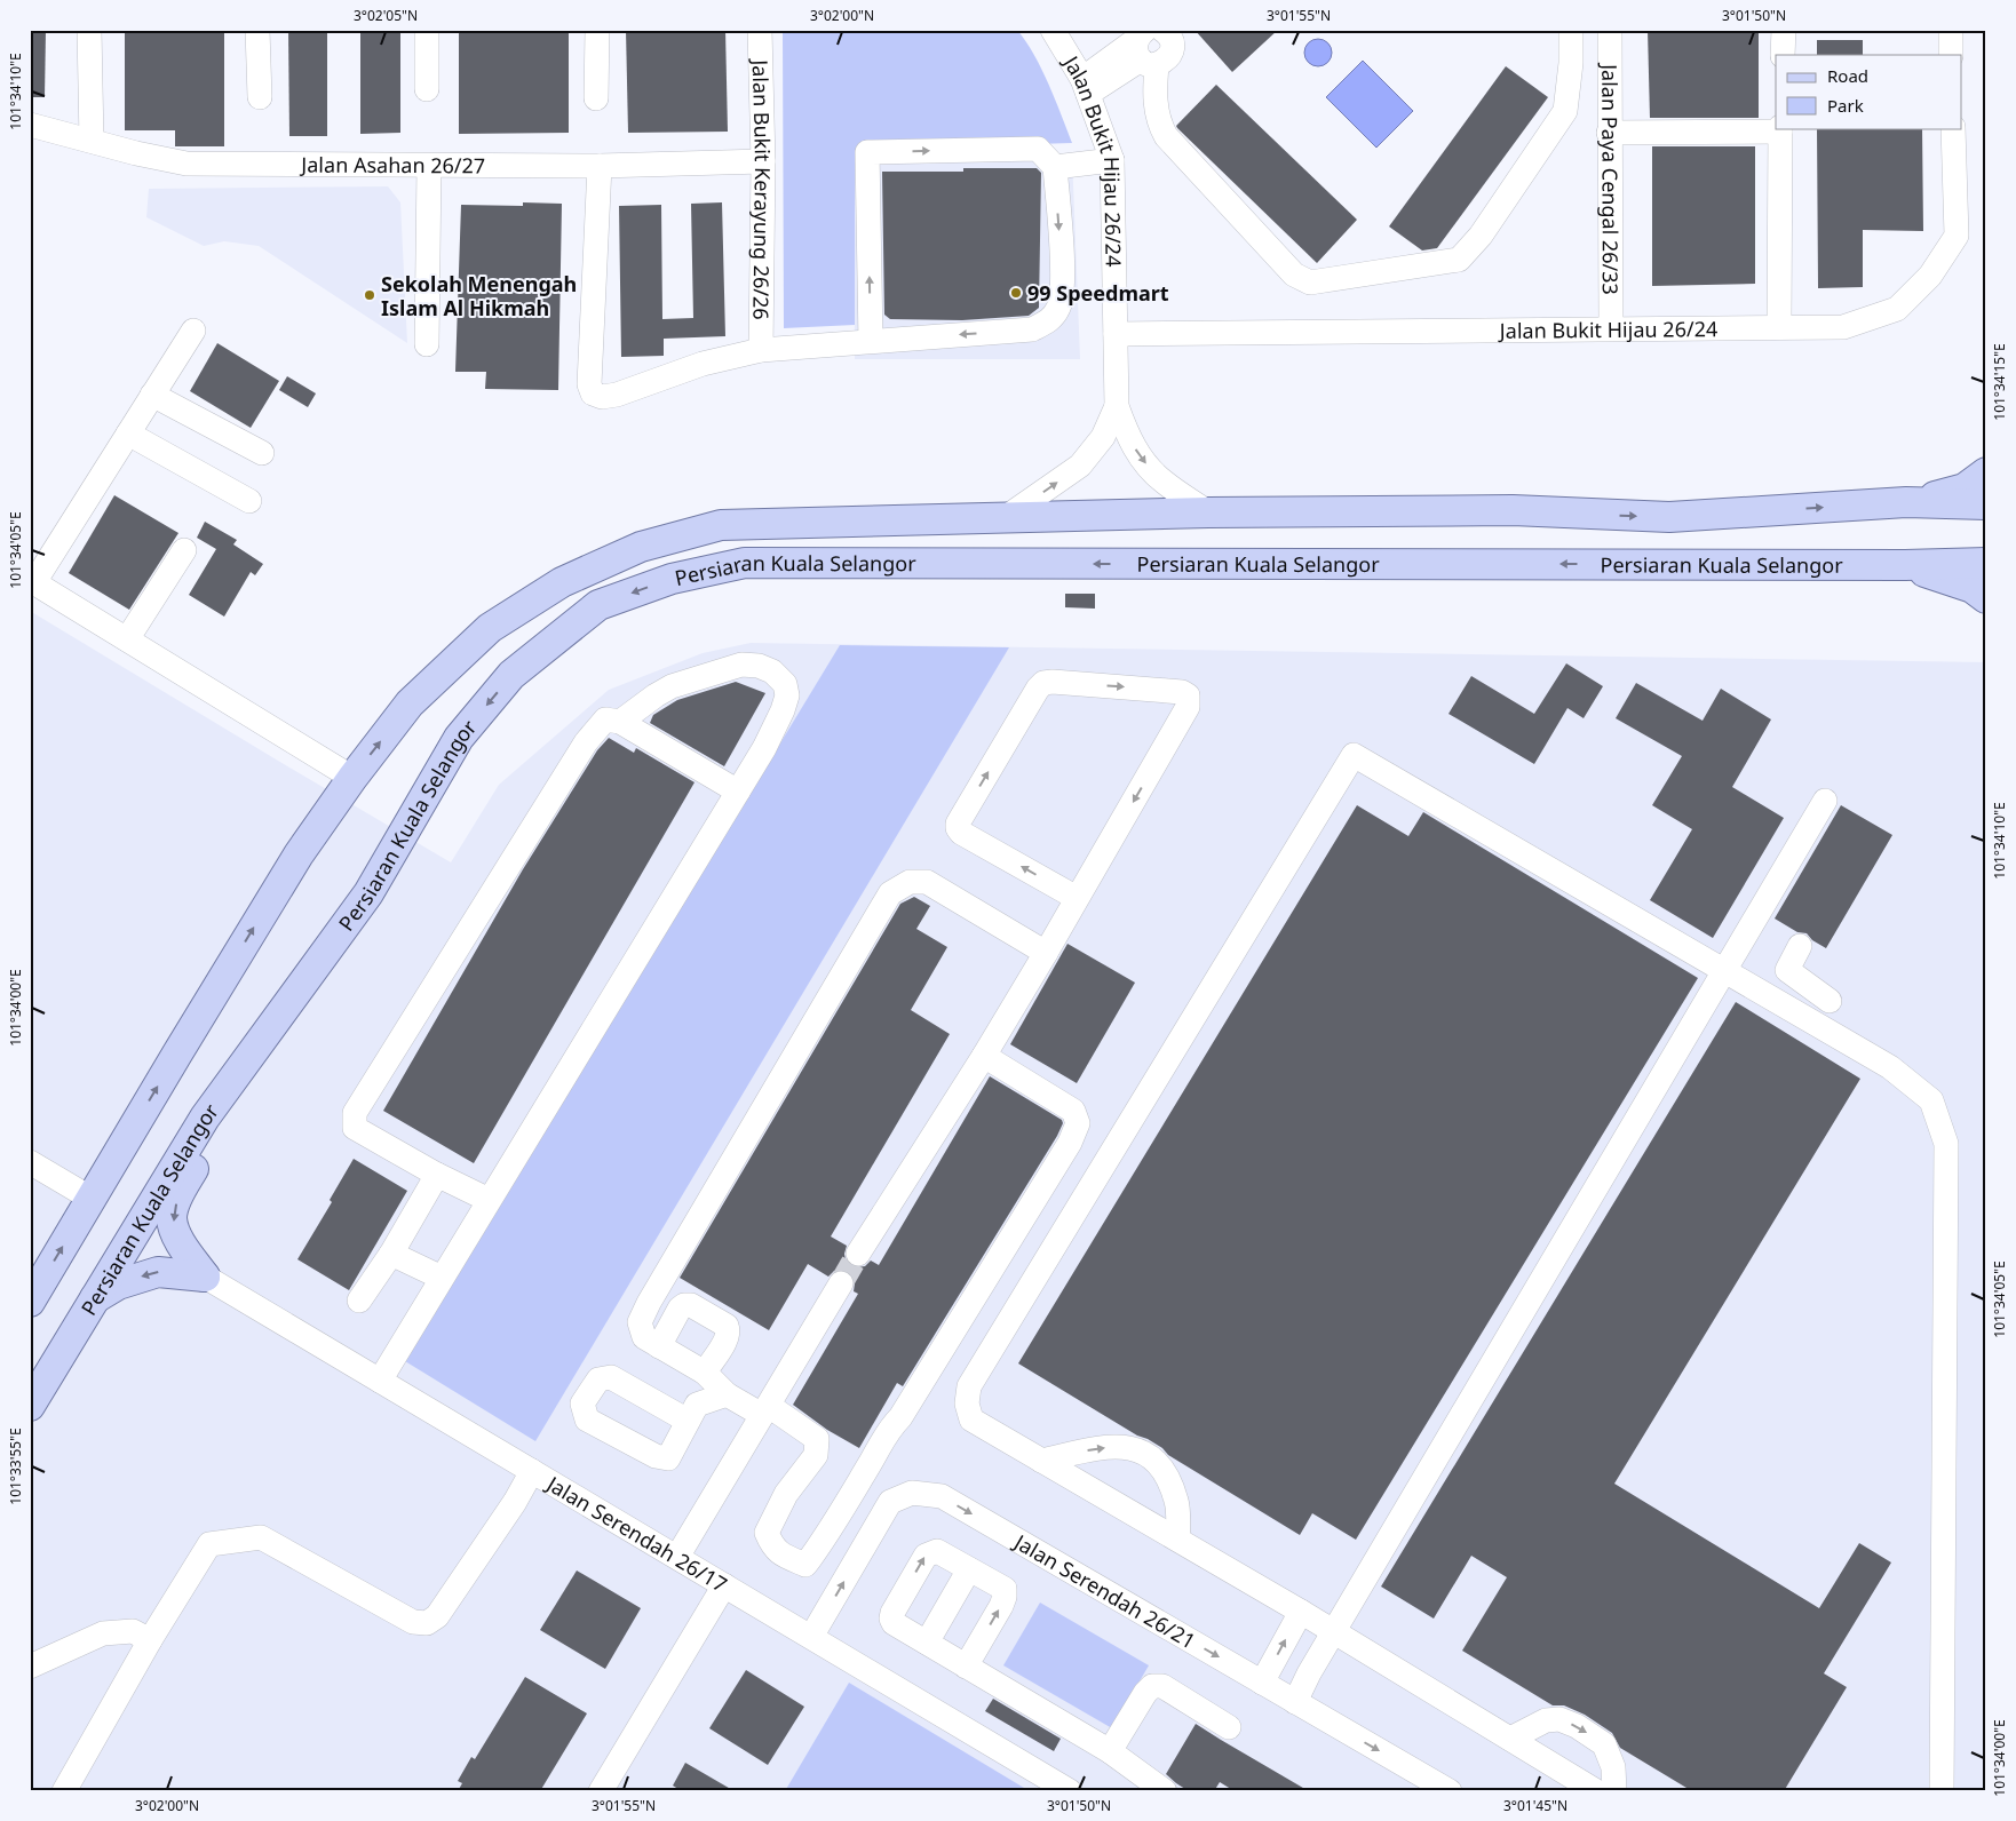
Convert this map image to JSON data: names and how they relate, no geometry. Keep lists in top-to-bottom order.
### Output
{
  "streets": {
    "main road": ["Persiaran Kuala Selangor"],
    "street": [
      "Jalan Bukit Hijau 26/24",
      "Jalan Asahan 26/27",
      "Jalan Paya Cengal 26/33",
      "Jalan Bukit Kerayung 26/26",
      "Jalan Serendah 26/17",
      "Jalan Serendah 26/21"
    ]
  },
  "crossings": [
    ["Jalan Bukit Hijau 26/24", "Jalan Paya Cengal 26/33"],
    ["Jalan Asahan 26/27", "Jalan Bukit Kerayung 26/26"],
    ["Jalan Serendah 26/17", "Jalan Serendah 26/21"]
  ],
  "places": ["99 Speedmart", "Sekolah Menengah Islam Al Hikmah"],
  "legend": ["Road", "Park"],
  "coordinates": [
    "3°02'05\"N",
    "3°02'00\"N",
    "3°01'55\"N",
    "3°01'50\"N",
    "101°34'10\"E",
    "101°34'15\"E",
    "101°34'05\"E",
    "101°34'00\"E",
    "101°33'55\"E",
    "3°01'45\"N"
  ]
}
